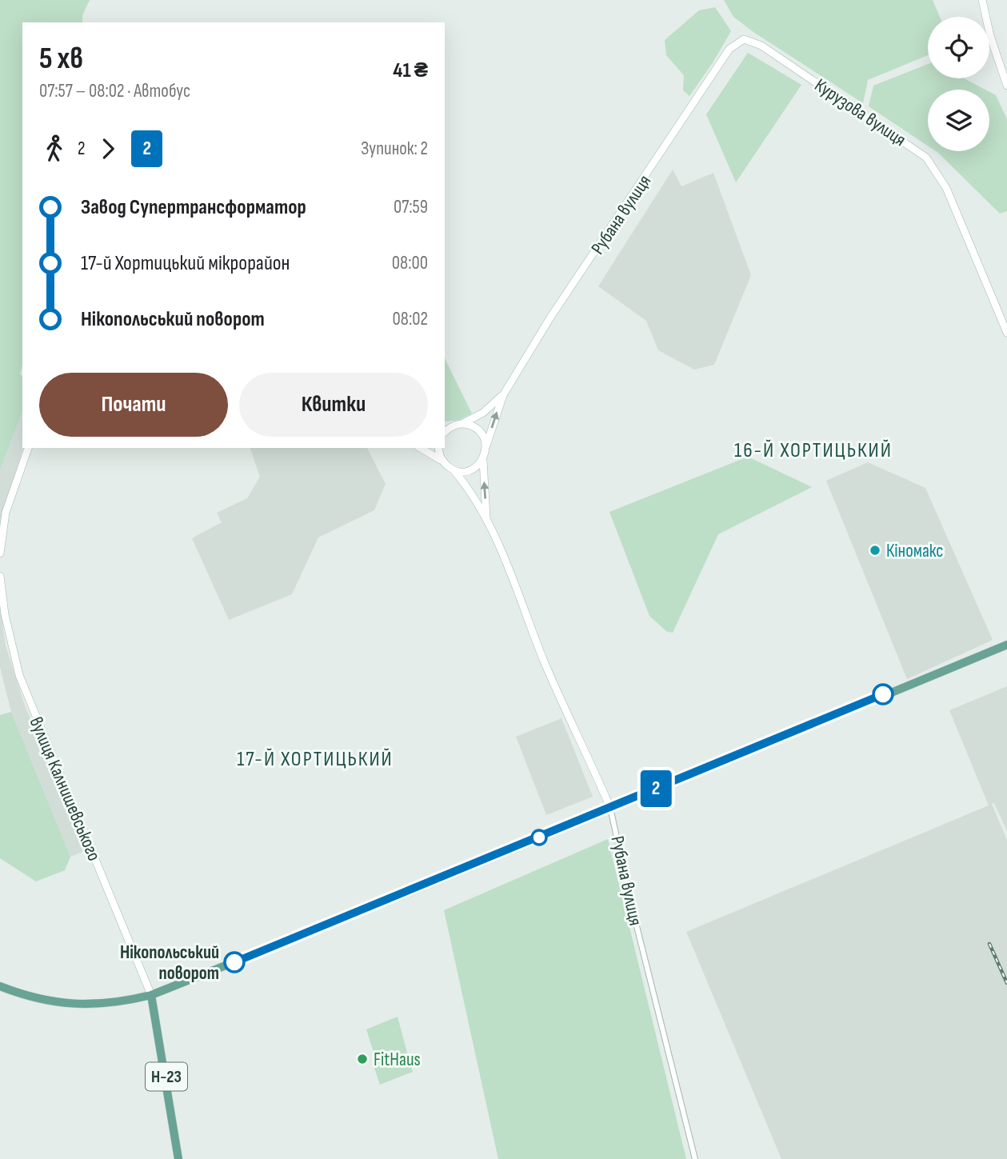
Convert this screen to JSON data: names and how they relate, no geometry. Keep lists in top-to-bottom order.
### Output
{
  "streets": {
    "main road": ["Н-23"],
    "street": ["Курузова вулиця", "Рубана вулиця", "вулиця Калнишевського"]
  },
  "crossings": [
    ["Курузова вулиця", "Рубана вулиця"],
    ["вулиця Калнишевського", "Н-23"]
  ],
  "districts": ["16-Й ХОРТИЦЬКИЙ", "17-Й ХОРТИЦЬКИЙ"],
  "places": ["Кіномакс", "Нікопольський поворот", "FitHaus"],
  "lines": ["bus line 2"],
  "page": {
    "on_map": "2",
    "heading": ["5 хв", "07:57 – 08:02 · Автобус", "41 ₴"],
    "legs": ["2", "2", "Зупинок: 2"],
    "list": [
      {
        "name": "Завод Супертрансформатор",
        "value": "07:59"
      },
      {
        "name": "17-й Хортицький мікрорайон",
        "value": "08:00"
      },
      {
        "name": "Нікопольський поворот",
        "value": "08:02"
      }
    ],
    "buttons": ["Почати", "Квитки"]
  }
}
